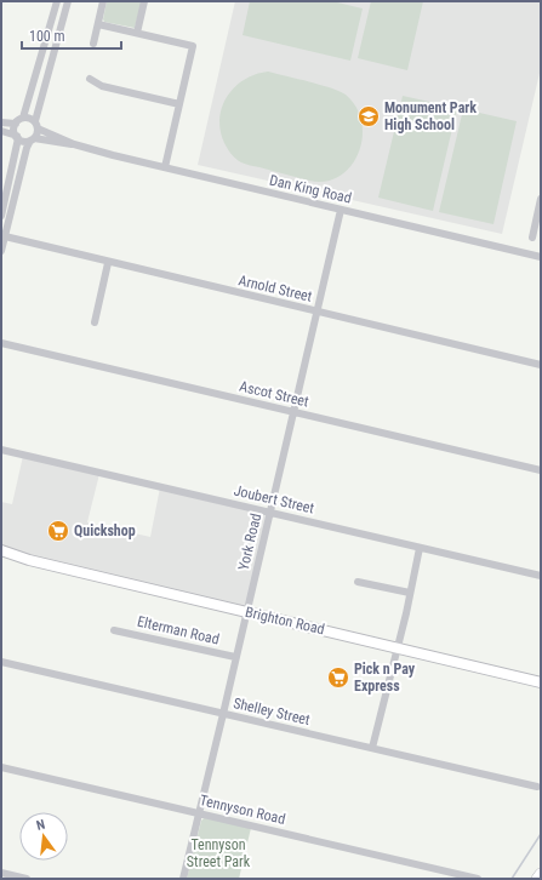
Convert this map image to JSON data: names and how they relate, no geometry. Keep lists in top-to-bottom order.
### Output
{
  "streets": {
    "main road": ["Brighton Road"],
    "street": [
      "Dan King Road",
      "Arnold Street",
      "Ascot Street",
      "Joubert Street",
      "York Road",
      "Elterman Road",
      "Shelley Street",
      "Tennyson Road"
    ]
  },
  "crossings": [
    ["Dan King Road", "York Road"],
    ["Arnold Street", "York Road"],
    ["Ascot Street", "York Road"],
    ["Joubert Street", "York Road"],
    ["York Road", "Brighton Road"],
    ["York Road", "Elterman Road"],
    ["York Road", "Shelley Street"],
    ["York Road", "Tennyson Road"]
  ],
  "parks": ["Tennyson Street Park"],
  "places": {
    "school or university": ["Monument Park High School"],
    "supermarket": ["Quickshop", "Pick n Pay Express"]
  },
  "scale_bar": "100 m",
  "north": "top"
}
